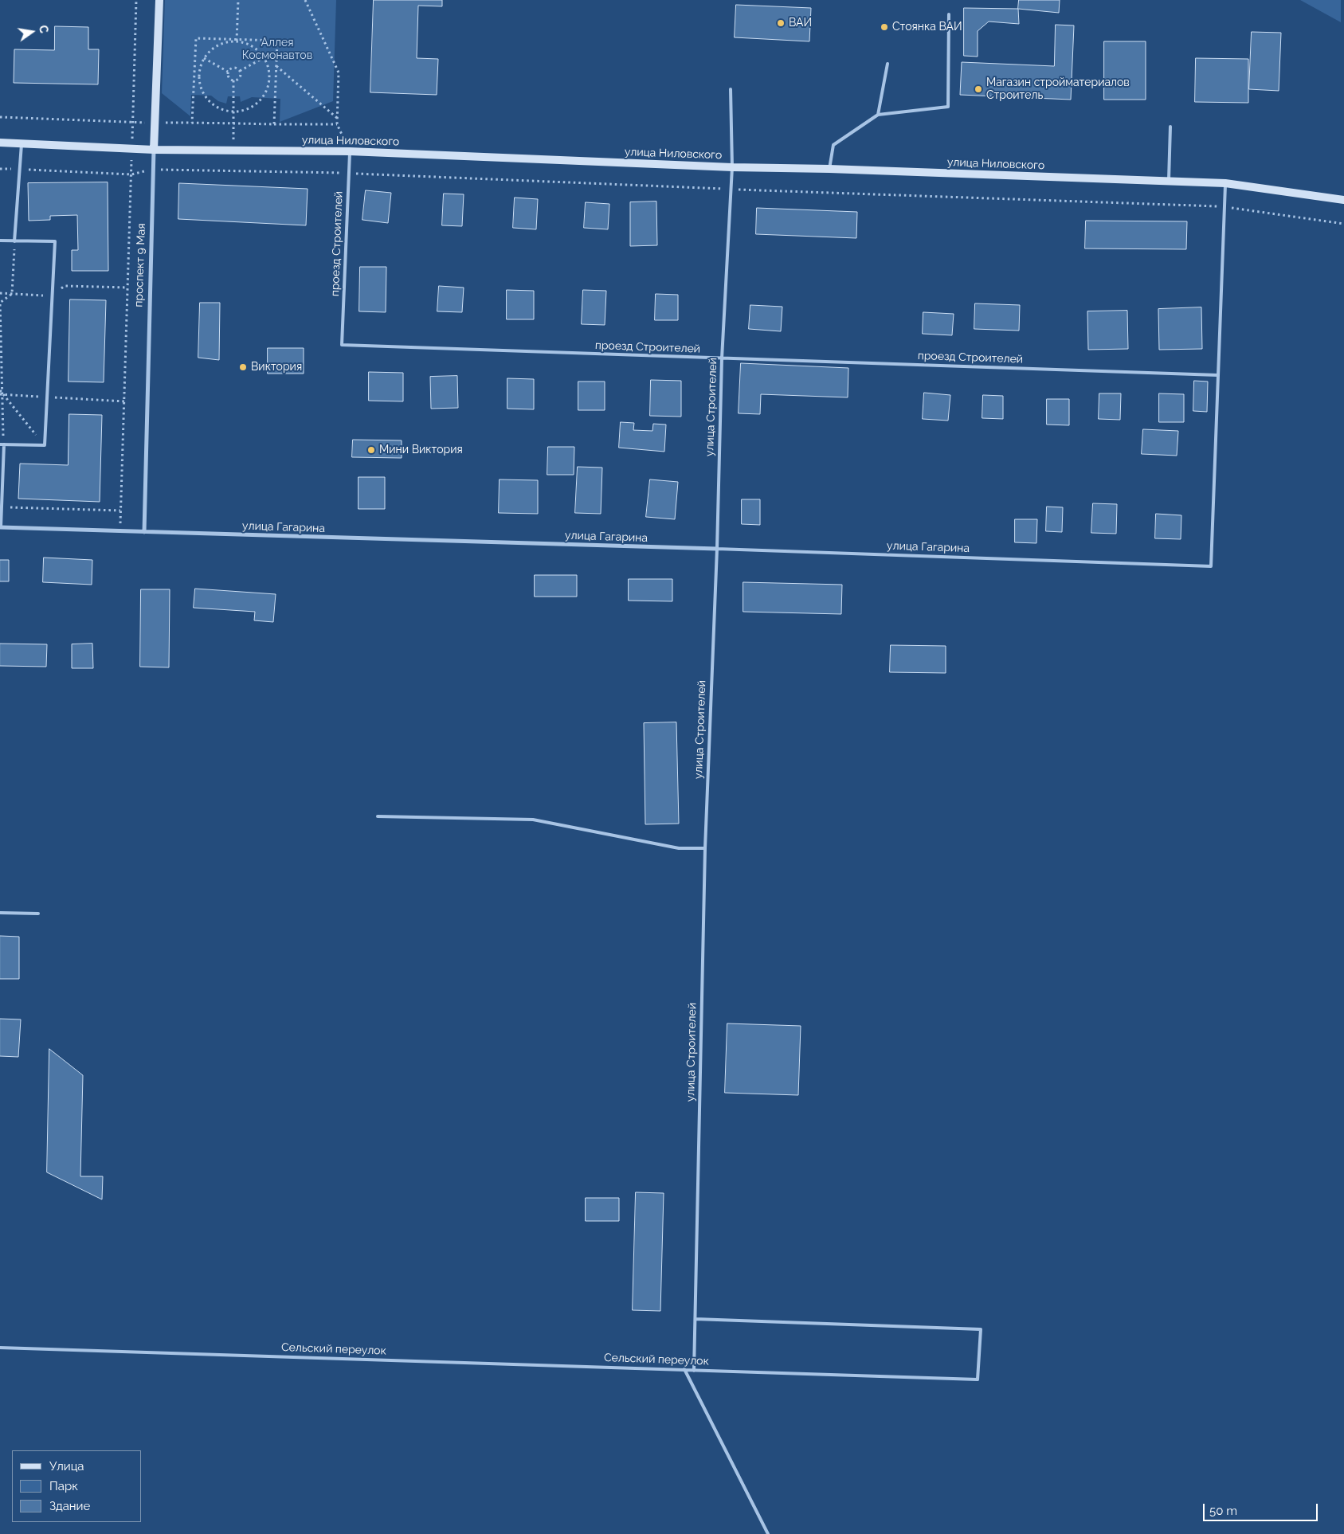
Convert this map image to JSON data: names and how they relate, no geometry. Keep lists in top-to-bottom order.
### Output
{
  "streets": {
    "street": ["улица Ниловского", "проспект 9 Мая", "улица Гагарина"],
    "lane": ["проезд Строителей", "улица Строителей", "Сельский переулок"]
  },
  "crossings": [
    ["улица Ниловского", "проезд Строителей"],
    ["улица Ниловского", "проспект 9 Мая"],
    ["улица Ниловского", "улица Строителей"],
    ["проезд Строителей", "улица Строителей"],
    ["проезд Строителей", "улица Гагарина"],
    ["проспект 9 Мая", "улица Гагарина"],
    ["улица Строителей", "улица Гагарина"],
    ["улица Строителей", "Сельский переулок"]
  ],
  "parks": ["Аллея Космонавтов"],
  "places": [
    "ВАИ",
    "Стоянка ВАИ",
    "Магазин стройматериалов Строитель",
    "Виктория",
    "Мини Виктория"
  ],
  "legend": ["Улица", "Парк", "Здание"],
  "scale_bar": "50 m",
  "north": "right"
}
